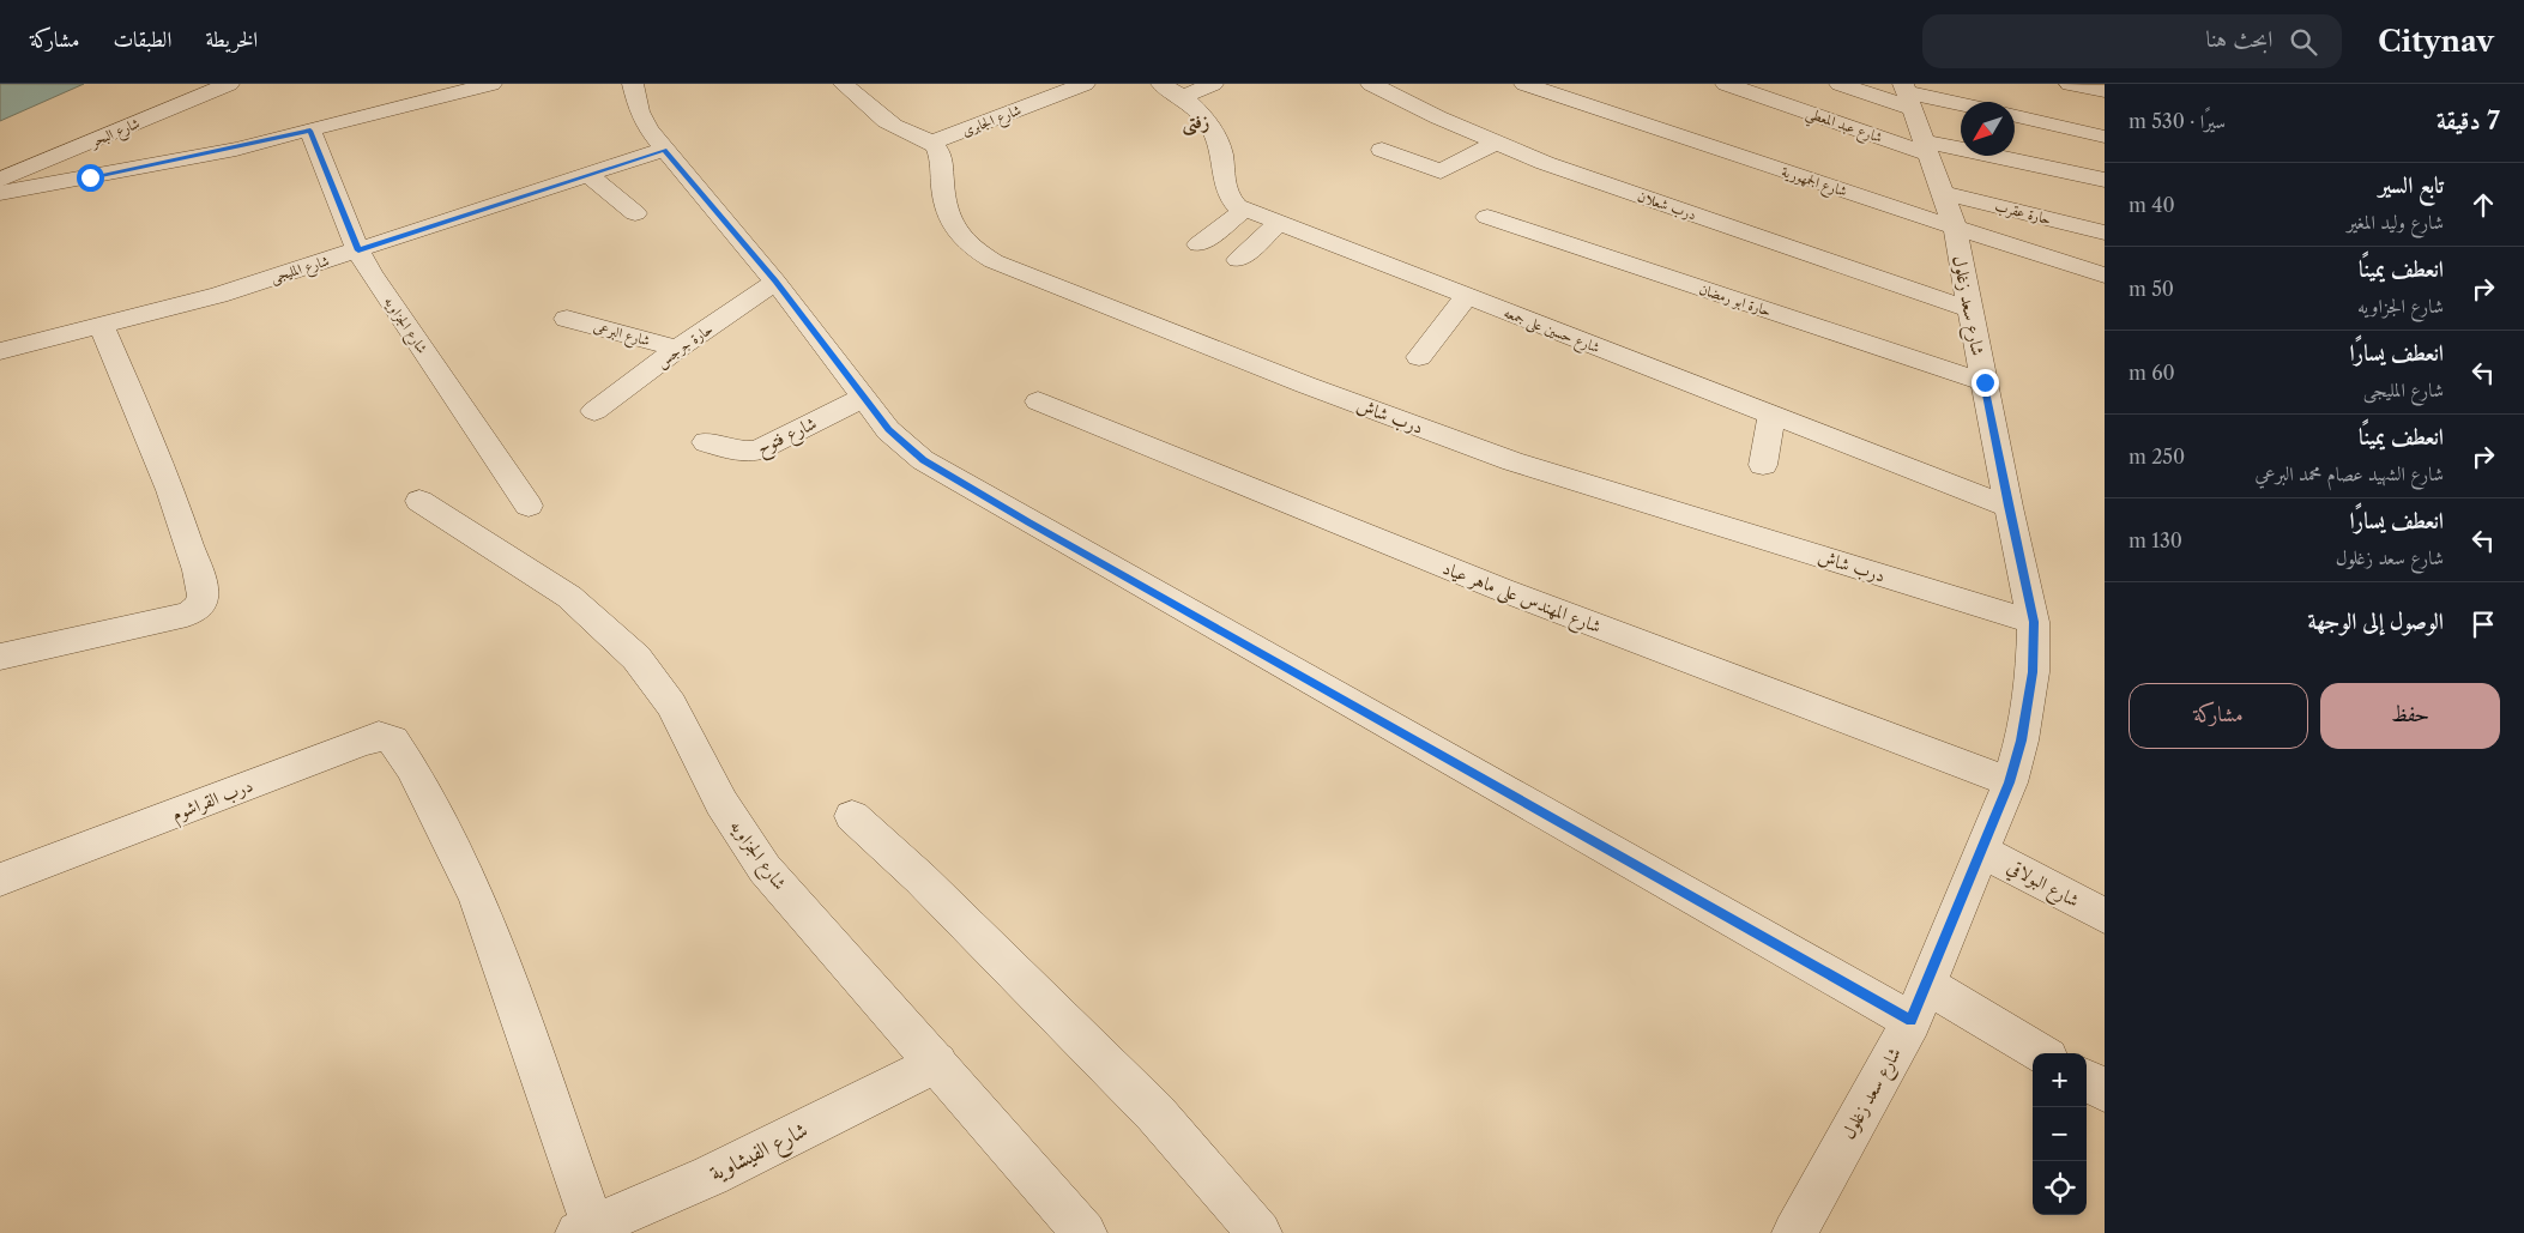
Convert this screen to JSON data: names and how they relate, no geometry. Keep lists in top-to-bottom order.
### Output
{
  "streets": {
    "street": [
      "شارع الجابرى",
      "شارع عبد المعطي",
      "شارع البحر",
      "شارع الجمهورية",
      "درب شعلان",
      "حارة عقرب",
      "شارع المليجى",
      "حارة ابو رمضان",
      "شارع سعد زغلول",
      "شارع الجزاويه",
      "شارع حسين على جمعه",
      "شارع البرعى",
      "حارة جرجس",
      "درب شاش",
      "شارع فتوح",
      "شارع المهندس على ماهر عياد",
      "درب القراشوم",
      "شارع البولاقي",
      "شارع الفيشاوية"
    ]
  },
  "crossings": [
    ["شارع الجابرى", "درب شاش"],
    ["شارع عبد المعطي", "شارع سعد زغلول"],
    ["شارع الجمهورية", "شارع سعد زغلول"],
    ["درب شعلان", "شارع سعد زغلول"],
    ["حارة عقرب", "شارع سعد زغلول"],
    ["شارع المليجى", "شارع الجزاويه"],
    ["حارة ابو رمضان", "شارع سعد زغلول"],
    ["شارع سعد زغلول", "شارع حسين على جمعه"],
    ["شارع سعد زغلول", "درب شاش"],
    ["شارع سعد زغلول", "شارع المهندس على ماهر عياد"],
    ["شارع سعد زغلول", "شارع البولاقي"],
    ["شارع الجزاويه", "شارع الفيشاوية"],
    ["شارع البرعى", "حارة جرجس"],
    ["درب القراشوم", "شارع الفيشاوية"]
  ],
  "districts": ["زفتى"],
  "north": "bottom left",
  "page": {
    "header": "Citynav",
    "search": "ابحث هنا",
    "nav": ["الخريطة", "الطبقات", "مشاركة"],
    "heading": ["7 دقيقة", "سيرًا · 530 m"],
    "list": [
      ["تابع السير", "شارع وليد المغير", "40 m"],
      ["انعطف يمينًا", "شارع الجزاويه", "50 m"],
      ["انعطف يسارًا", "شارع المليجى", "60 m"],
      ["انعطف يمينًا", "شارع الشهيد عصام محمد البرعي", "250 m"],
      ["انعطف يسارًا", "شارع سعد زغلول", "130 m"],
      "الوصول إلى الوجهة"
    ],
    "buttons": ["حفظ", "مشاركة"],
    "map_buttons": ["+", "−"]
  }
}
